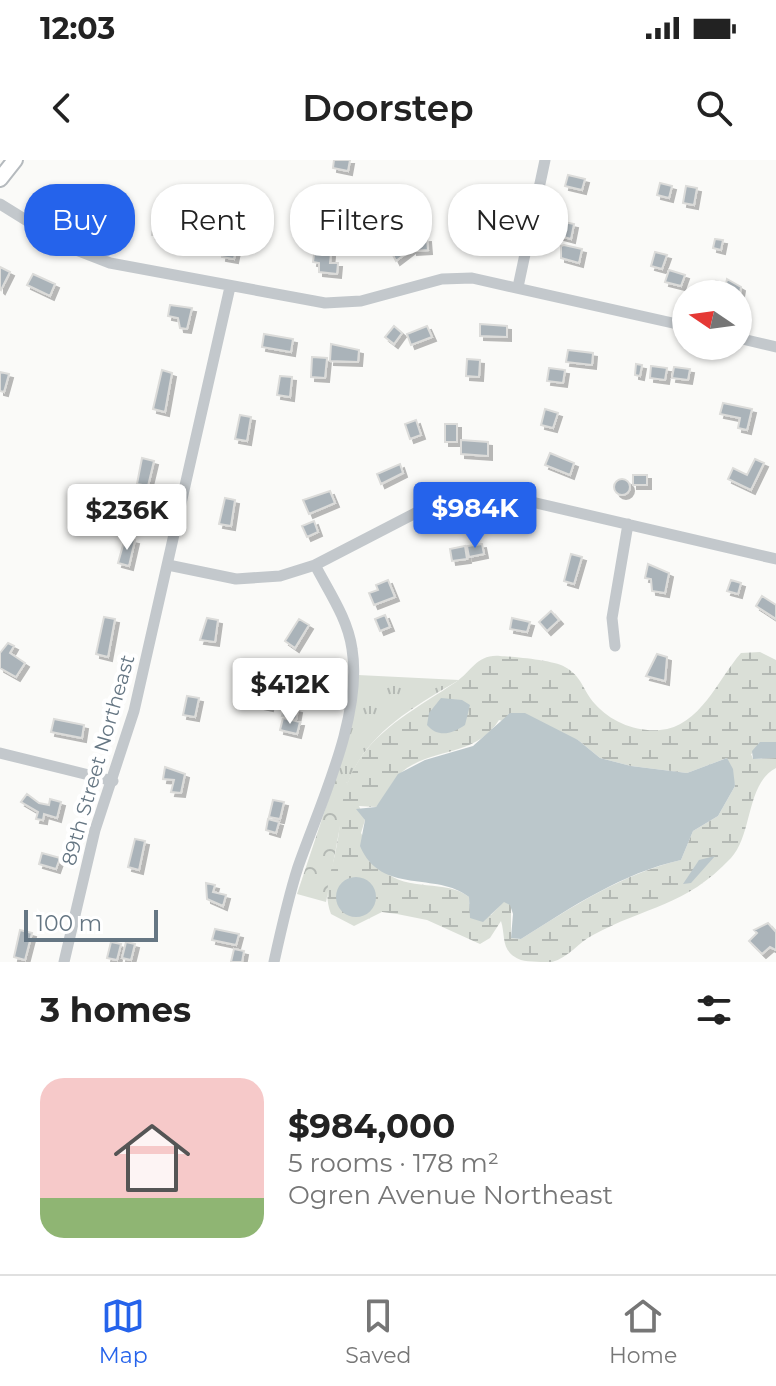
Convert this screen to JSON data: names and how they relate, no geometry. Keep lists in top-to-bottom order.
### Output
{
  "streets": {
    "street": ["89th Street Northeast"]
  },
  "scale_bar": "100 m",
  "north": "left",
  "page": {
    "status": "12:03",
    "header": "Doorstep",
    "chip": [
      "Buy",
      "Rent",
      "Filters",
      "New"
    ],
    "price": ["$984K", "$236K", "$412K"],
    "scale": "100 m",
    "heading": "3 homes",
    "list": [
      {
        "name": "$984,000",
        "note": "5 rooms · 178 m² · Ogren Avenue Northeast"
      }
    ],
    "tabs": ["Map", "Saved", "Home"]
  }
}
